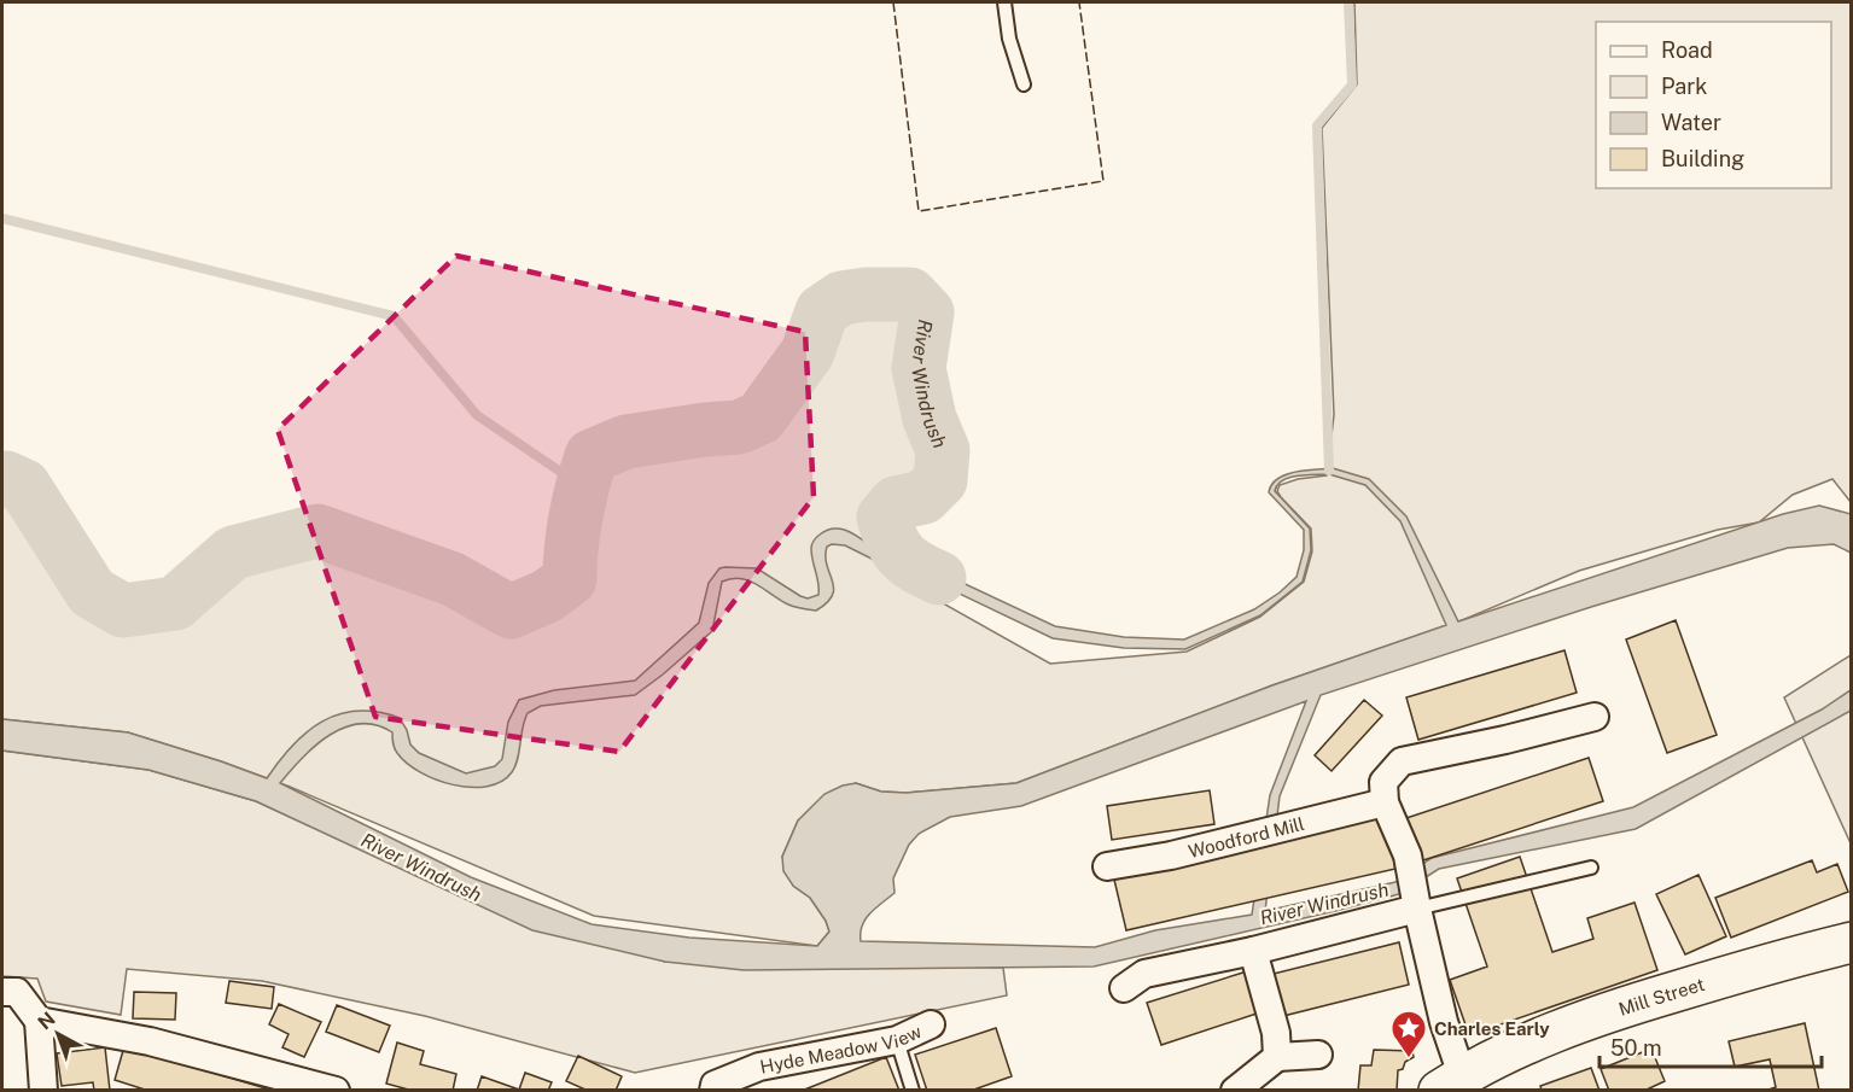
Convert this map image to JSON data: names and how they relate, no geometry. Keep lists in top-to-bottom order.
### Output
{
  "streets": {
    "main road": ["Mill Street"],
    "street": ["Woodford Mill", "Hyde Meadow View"]
  },
  "water": ["River Windrush"],
  "places": {
    "place": ["Charles Early"]
  },
  "legend": [
    "Road",
    "Park",
    "Water",
    "Building"
  ],
  "scale_bar": "50 m",
  "north": "top left"
}
